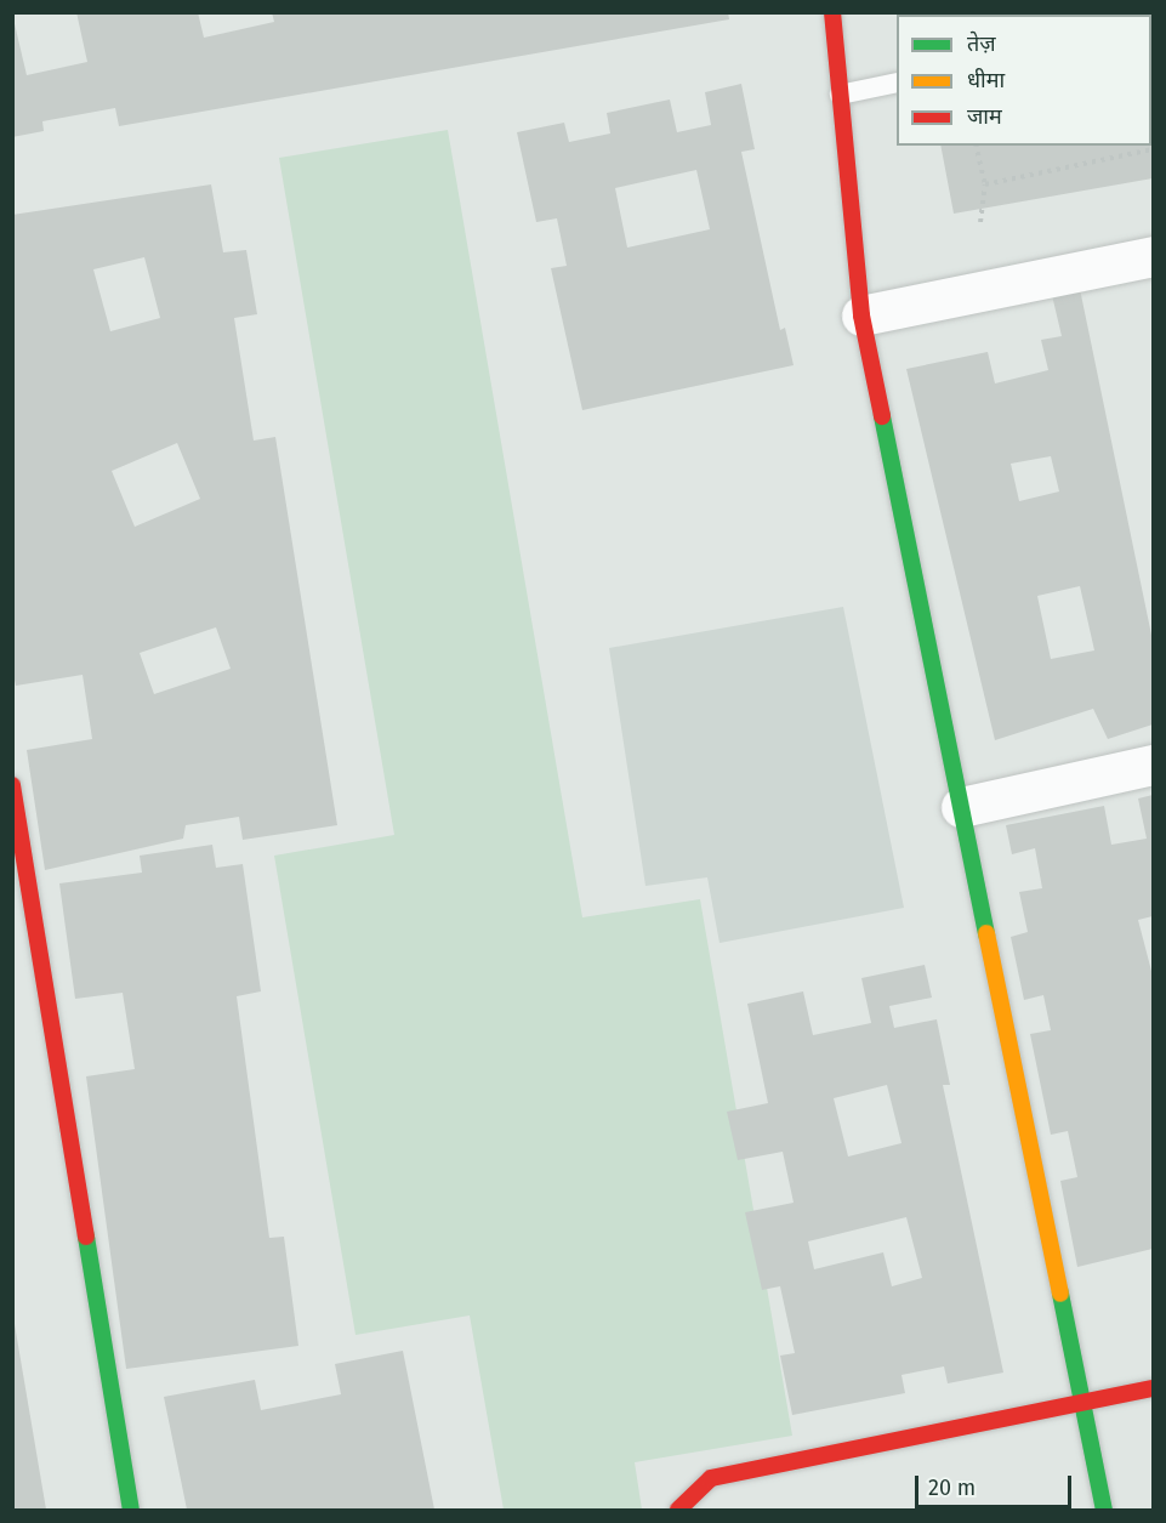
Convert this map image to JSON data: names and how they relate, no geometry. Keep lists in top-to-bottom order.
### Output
{
  "legend": ["तेज़", "धीमा", "जाम"],
  "scale_bar": "20 m"
}
